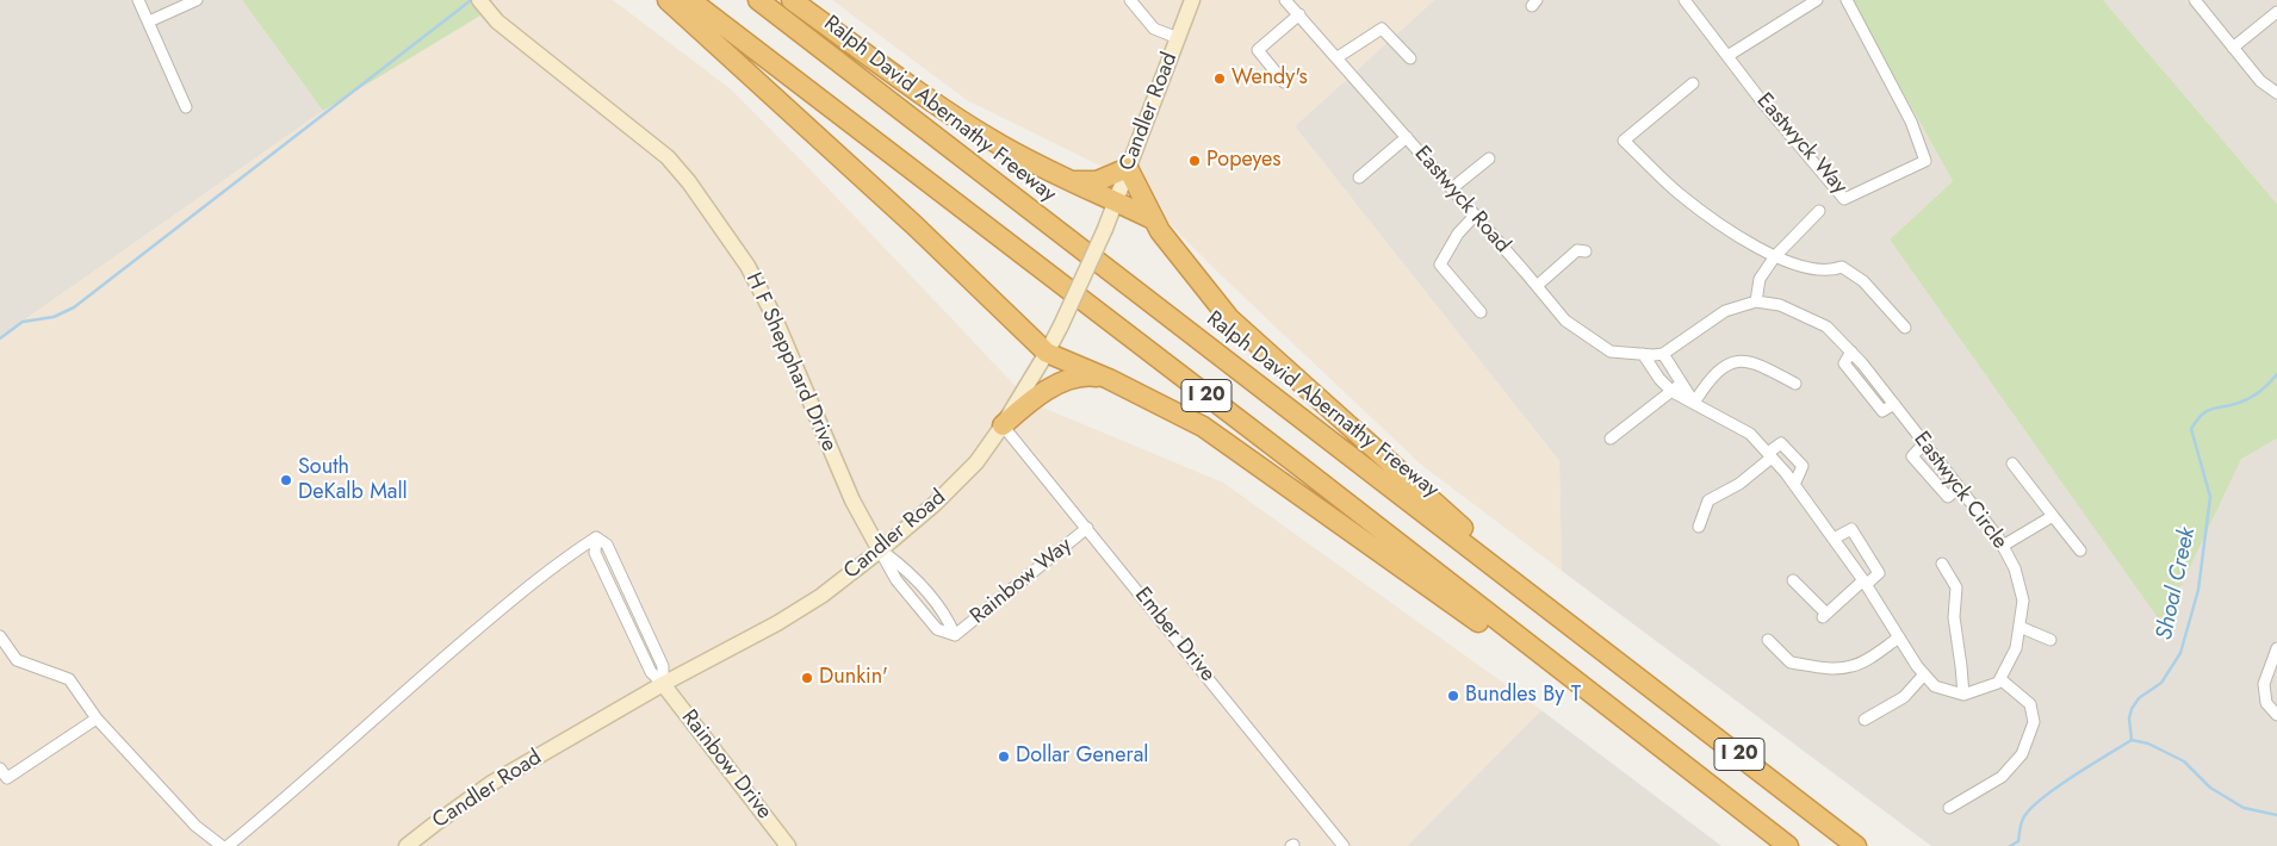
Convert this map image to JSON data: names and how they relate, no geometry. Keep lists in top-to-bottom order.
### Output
{
  "streets": {
    "highway": ["Ralph David Abernathy Freeway", "I 20"],
    "main road": ["Candler Road", "H F Shepphard Drive", "Rainbow Drive"],
    "street": [
      "Eastwyck Way",
      "Eastwyck Road",
      "Eastwyck Circle",
      "Rainbow Way",
      "Ember Drive"
    ]
  },
  "crossings": [
    ["Candler Road", "H F Shepphard Drive"],
    ["Candler Road", "Rainbow Way"],
    ["Candler Road", "Ember Drive"],
    ["Candler Road", "Rainbow Drive"],
    ["Eastwyck Way", "Eastwyck Circle"],
    ["H F Shepphard Drive", "Rainbow Way"],
    ["Rainbow Way", "Ember Drive"]
  ],
  "water": ["Shoal Creek"],
  "places": [
    "Wendy's",
    "Popeyes",
    "South DeKalb Mall",
    "Dunkin'",
    "Bundles By T",
    "Dollar General"
  ]
}
